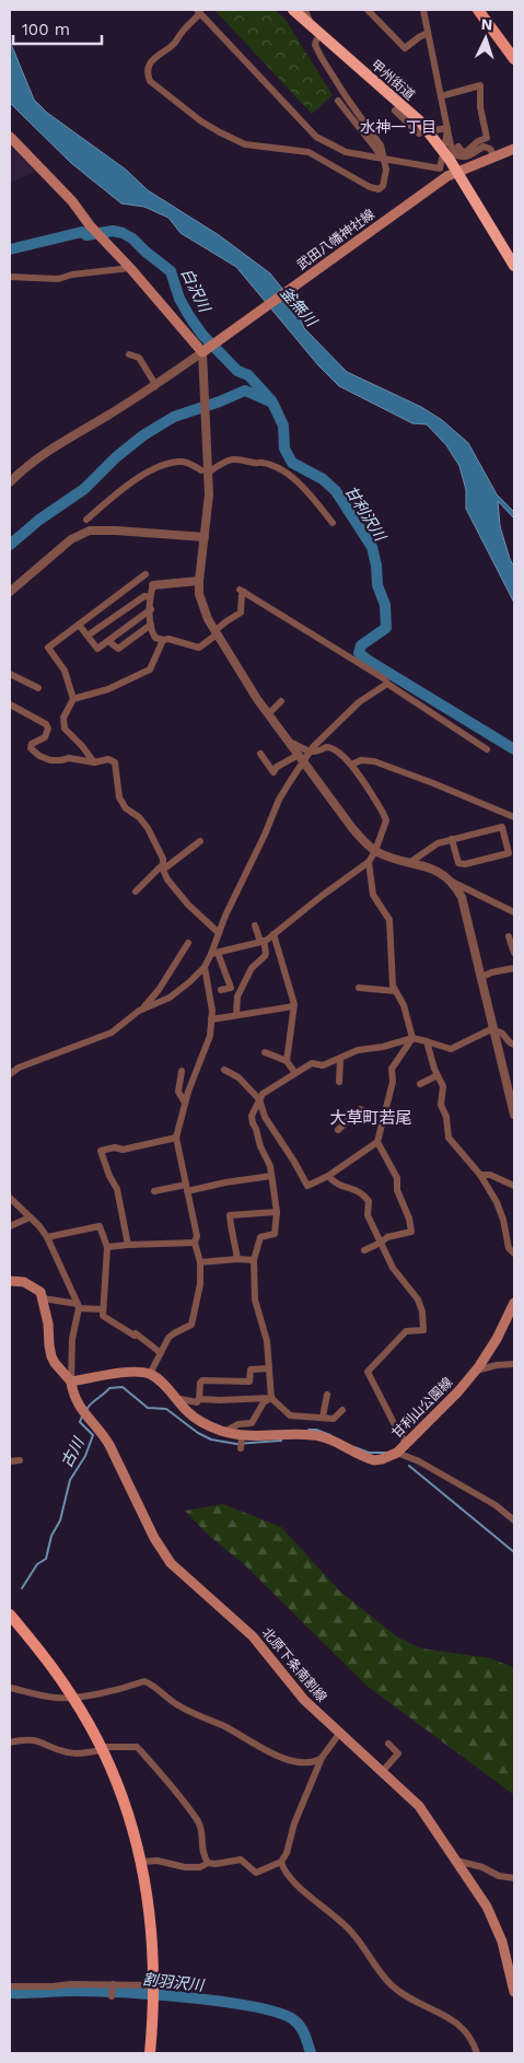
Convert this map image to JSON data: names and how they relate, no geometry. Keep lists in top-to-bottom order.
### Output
{
  "streets": {
    "highway": ["甲州街道"],
    "main road": ["武田八幡神社線", "甘利山公園線", "北原下条南割線"]
  },
  "crossings": [
    ["甲州街道", "武田八幡神社線"]
  ],
  "districts": ["水神一丁目", "大草町若尾"],
  "water": [
    "白沢川",
    "釜無川",
    "甘利沢川",
    "古川",
    "割羽沢川"
  ],
  "scale_bar": "100 m",
  "north": "top"
}
